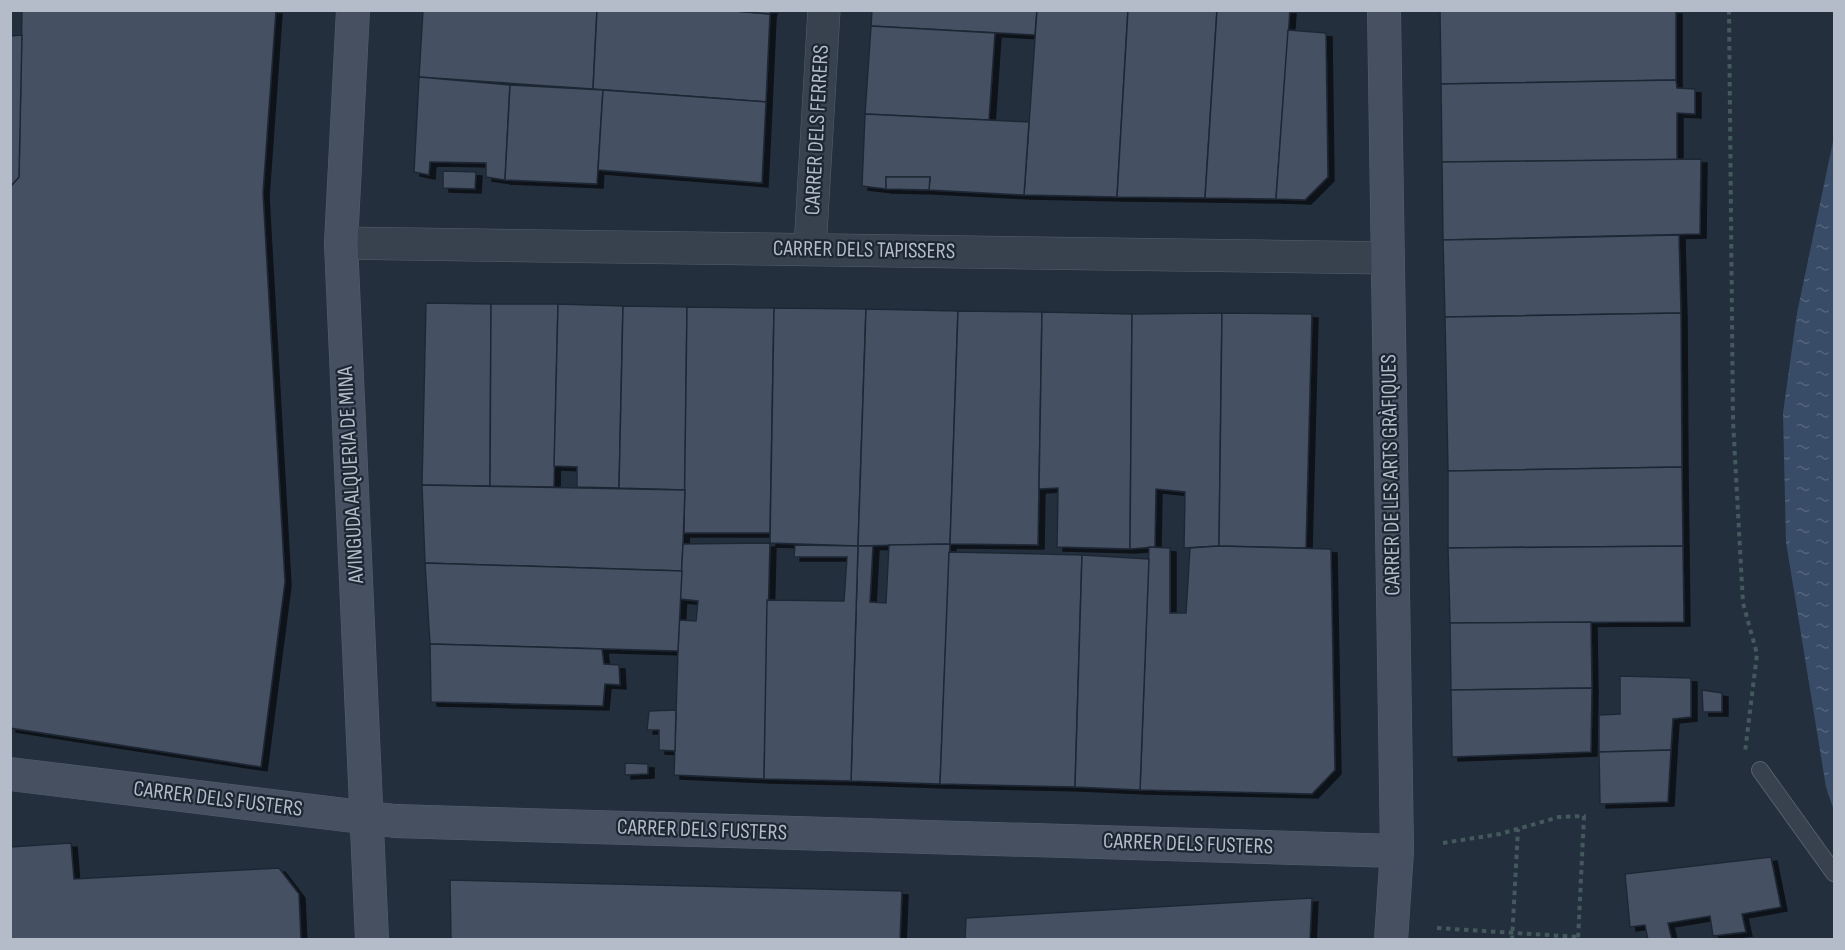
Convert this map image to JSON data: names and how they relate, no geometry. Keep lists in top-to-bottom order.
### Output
{
  "streets": {
    "street": [
      "CARRER DELS FERRERS",
      "CARRER DELS TAPISSERS",
      "AVINGUDA ALQUERIA DE MINA",
      "CARRER DE LES ARTS GRÀFIQUES",
      "CARRER DELS FUSTERS"
    ]
  },
  "crossings": [
    ["CARRER DELS FERRERS", "CARRER DELS TAPISSERS"],
    ["CARRER DELS TAPISSERS", "AVINGUDA ALQUERIA DE MINA"],
    ["CARRER DELS TAPISSERS", "CARRER DE LES ARTS GRÀFIQUES"],
    ["AVINGUDA ALQUERIA DE MINA", "CARRER DELS FUSTERS"],
    ["CARRER DE LES ARTS GRÀFIQUES", "CARRER DELS FUSTERS"]
  ]
}
